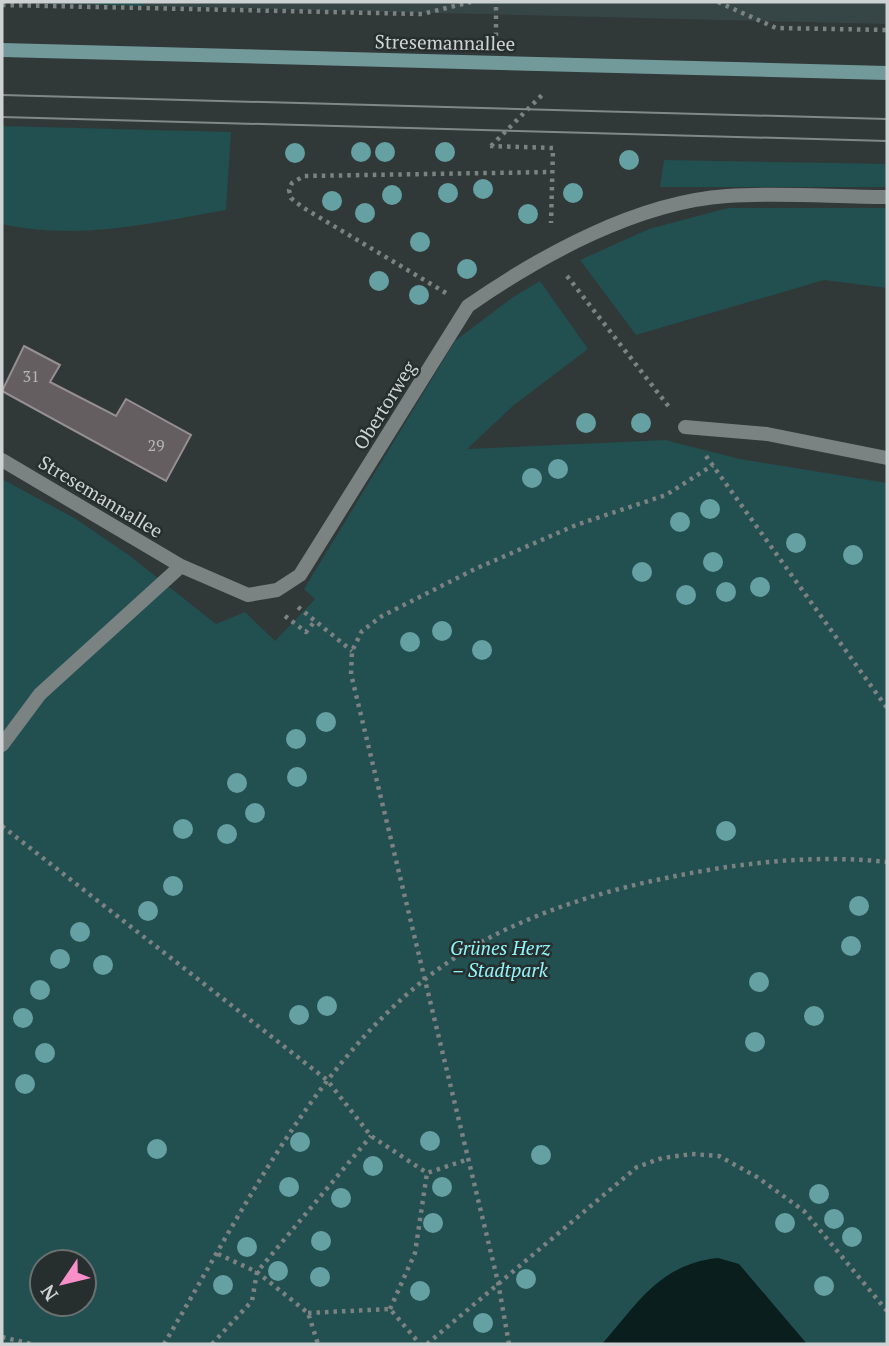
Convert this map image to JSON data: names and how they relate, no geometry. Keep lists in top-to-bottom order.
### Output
{
  "streets": {
    "street": ["Stresemannallee"],
    "lane": ["Obertorweg"]
  },
  "parks": ["Grünes Herz – Stadtpark"],
  "house_numbers": ["31", "29"],
  "north": "bottom left"
}
